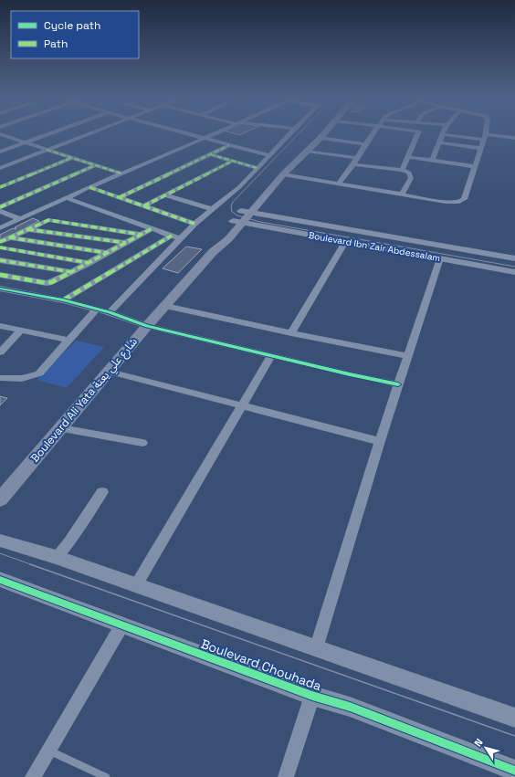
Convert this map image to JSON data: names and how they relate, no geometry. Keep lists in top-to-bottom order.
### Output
{
  "streets": {
    "main road": ["Boulevard Ali Yata شارع علي يعتة"],
    "street": ["Boulevard Ibn Zair Abdessalam", "Boulevard Chouhada"]
  },
  "crossings": [
    ["Boulevard Ibn Zair Abdessalam", "Boulevard Ali Yata شارع علي يعتة"]
  ],
  "legend": ["Cycle path", "Path"],
  "north": "top left"
}
